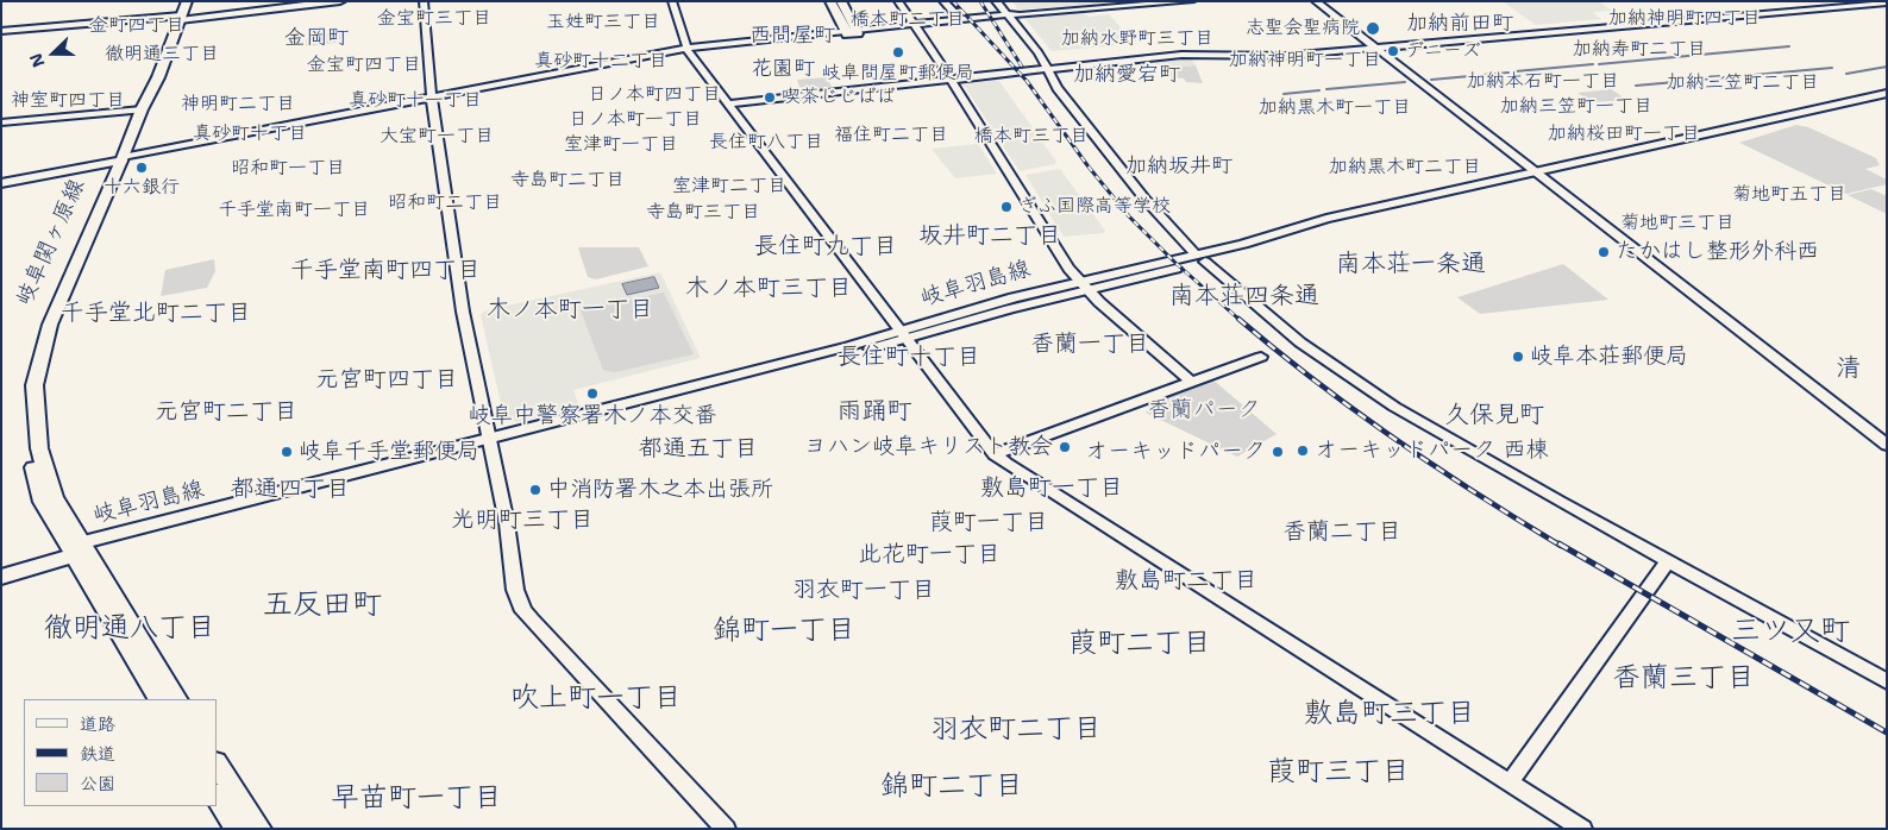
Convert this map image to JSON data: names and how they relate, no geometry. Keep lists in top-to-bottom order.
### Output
{
  "streets": {
    "main road": ["岐阜関ヶ原線", "岐阜羽島線"]
  },
  "crossings": [
    ["岐阜関ヶ原線", "岐阜羽島線"]
  ],
  "districts": [
    "金宝町三丁目",
    "加納神明町四丁目",
    "橋本町二丁目",
    "玉姓町三丁目",
    "加納前田町",
    "金町四丁目",
    "西問屋町",
    "金岡町",
    "加納水野町三丁目",
    "加納寿町二丁目",
    "徹明通三丁目",
    "加納神明町一丁目",
    "真砂町十二丁目",
    "金宝町四丁目",
    "花園町",
    "加納愛宕町",
    "加納本石町一丁目",
    "加納三笠町二丁目",
    "日ノ本町四丁目",
    "神室町四丁目",
    "真砂町十一丁目",
    "神明町二丁目",
    "加納三笠町一丁目",
    "加納黒木町一丁目",
    "日ノ本町一丁目",
    "真砂町十丁目",
    "加納桜田町一丁目",
    "福住町二丁目",
    "大宝町一丁目",
    "橋本町三丁目",
    "長住町八丁目",
    "室津町一丁目",
    "加納坂井町",
    "加納黒木町二丁目",
    "昭和町一丁目",
    "寺島町二丁目",
    "室津町二丁目",
    "菊地町五丁目",
    "昭和町二丁目",
    "千手堂南町一丁目",
    "寺島町三丁目",
    "菊地町三丁目",
    "坂井町二丁目",
    "長住町九丁目",
    "南本荘一条通",
    "千手堂南町四丁目",
    "木ノ本町三丁目",
    "南本荘四条通",
    "木ノ本町一丁目",
    "千手堂北町二丁目",
    "香蘭一丁目",
    "長住町十丁目",
    "清",
    "元宮町四丁目",
    "元宮町二丁目",
    "雨踊町",
    "久保見町",
    "都通五丁目",
    "敷島町一丁目",
    "都通四丁目",
    "光明町三丁目",
    "葭町一丁目",
    "香蘭二丁目",
    "此花町一丁目",
    "敷島町二丁目",
    "羽衣町一丁目",
    "五反田町",
    "徹明通八丁目",
    "錦町一丁目",
    "三ツ又町",
    "葭町二丁目",
    "香蘭三丁目",
    "吹上町一丁目",
    "敷島町三丁目",
    "羽衣町二丁目",
    "葭町三丁目",
    "錦町二丁目",
    "早苗町一丁目"
  ],
  "parks": ["香蘭パーク"],
  "places": [
    "志聖会聖病院",
    "デニーズ",
    "岐阜問屋町郵便局",
    "喫茶じじばば",
    "十六銀行",
    "ぎふ国際高等学校",
    "たかはし整形外科西",
    "岐阜本荘郵便局",
    "岐阜中警察署木ノ本交番",
    "ヨハン岐阜キリスト教会",
    "オーキッドパーク 西棟",
    "岐阜千手堂郵便局",
    "オーキッドパーク",
    "中消防署木之本出張所"
  ],
  "legend": ["道路", "鉄道", "公園"],
  "north": "left"
}
